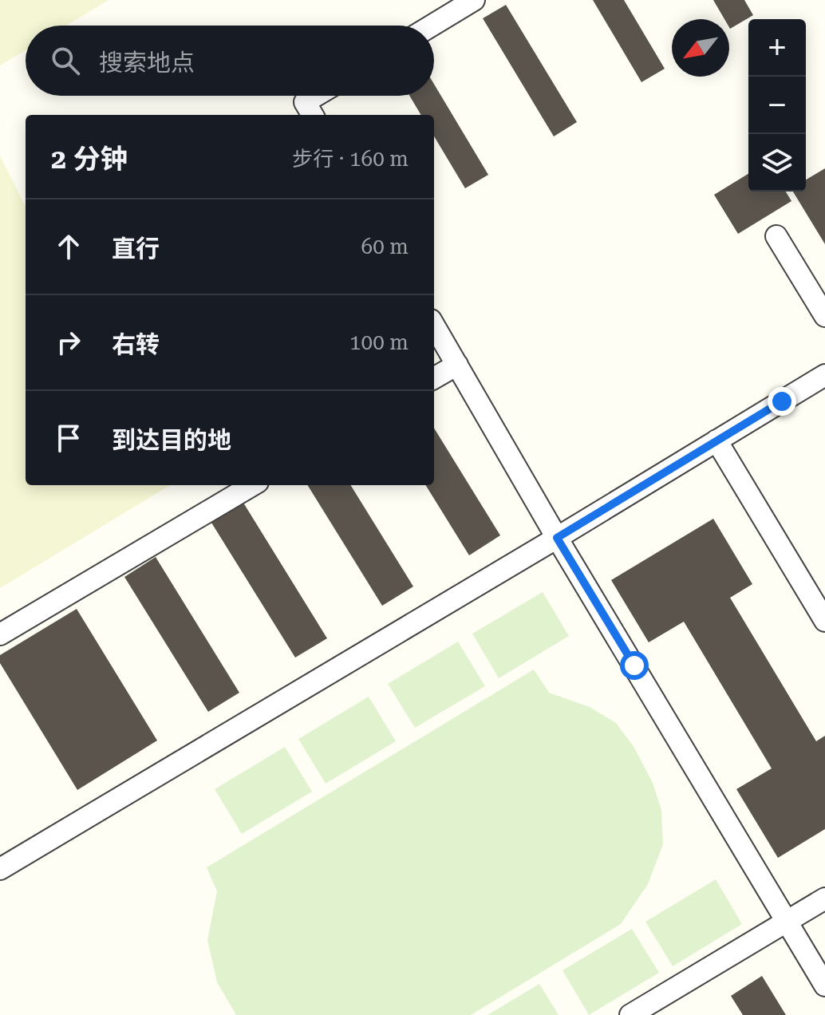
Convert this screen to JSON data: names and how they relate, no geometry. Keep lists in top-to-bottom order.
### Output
{
  "north": "bottom left",
  "page": {
    "map_buttons": ["+", "−"],
    "search": "搜索地点",
    "heading": ["2 分钟", "步行 · 160 m"],
    "list": [
      ["直行", "60 m"],
      ["右转", "100 m"],
      "到达目的地"
    ]
  }
}
